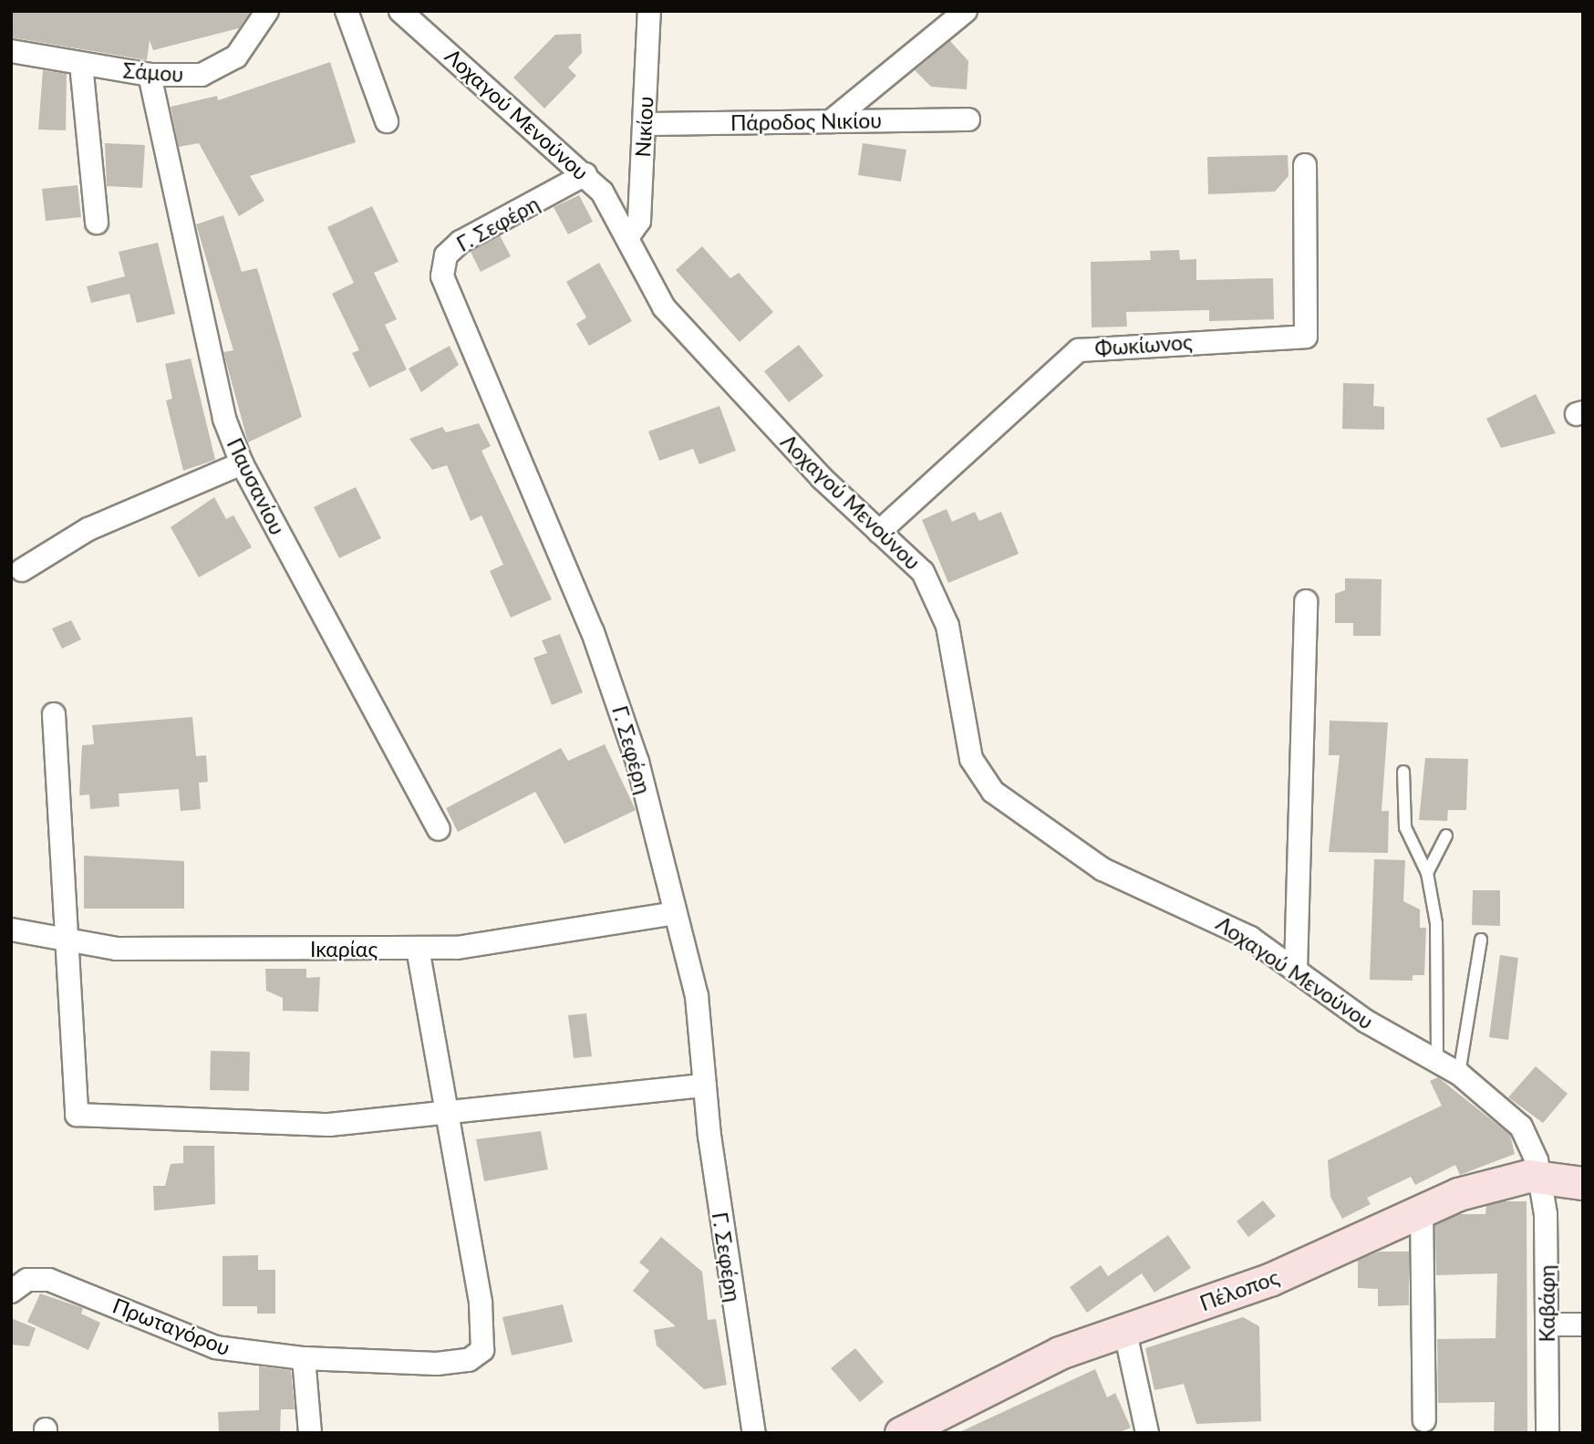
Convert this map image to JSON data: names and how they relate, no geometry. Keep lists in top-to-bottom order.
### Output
{
  "streets": {
    "street": [
      "Σάμου",
      "Λοχαγού Μενούνου",
      "Πάροδος Νικίου",
      "Νικίου",
      "Γ. Σεφέρη",
      "Φωκίωνος",
      "Παυσανίου",
      "Ικαρίας",
      "Πέλοπος",
      "Καβάφη",
      "Πρωταγόρου"
    ]
  },
  "crossings": [
    ["Σάμου", "Παυσανίου"],
    ["Λοχαγού Μενούνου", "Νικίου"],
    ["Λοχαγού Μενούνου", "Γ. Σεφέρη"],
    ["Λοχαγού Μενούνου", "Φωκίωνος"],
    ["Λοχαγού Μενούνου", "Πέλοπος"],
    ["Λοχαγού Μενούνου", "Καβάφη"],
    ["Πάροδος Νικίου", "Νικίου"],
    ["Γ. Σεφέρη", "Ικαρίας"],
    ["Πέλοπος", "Καβάφη"]
  ]
}
